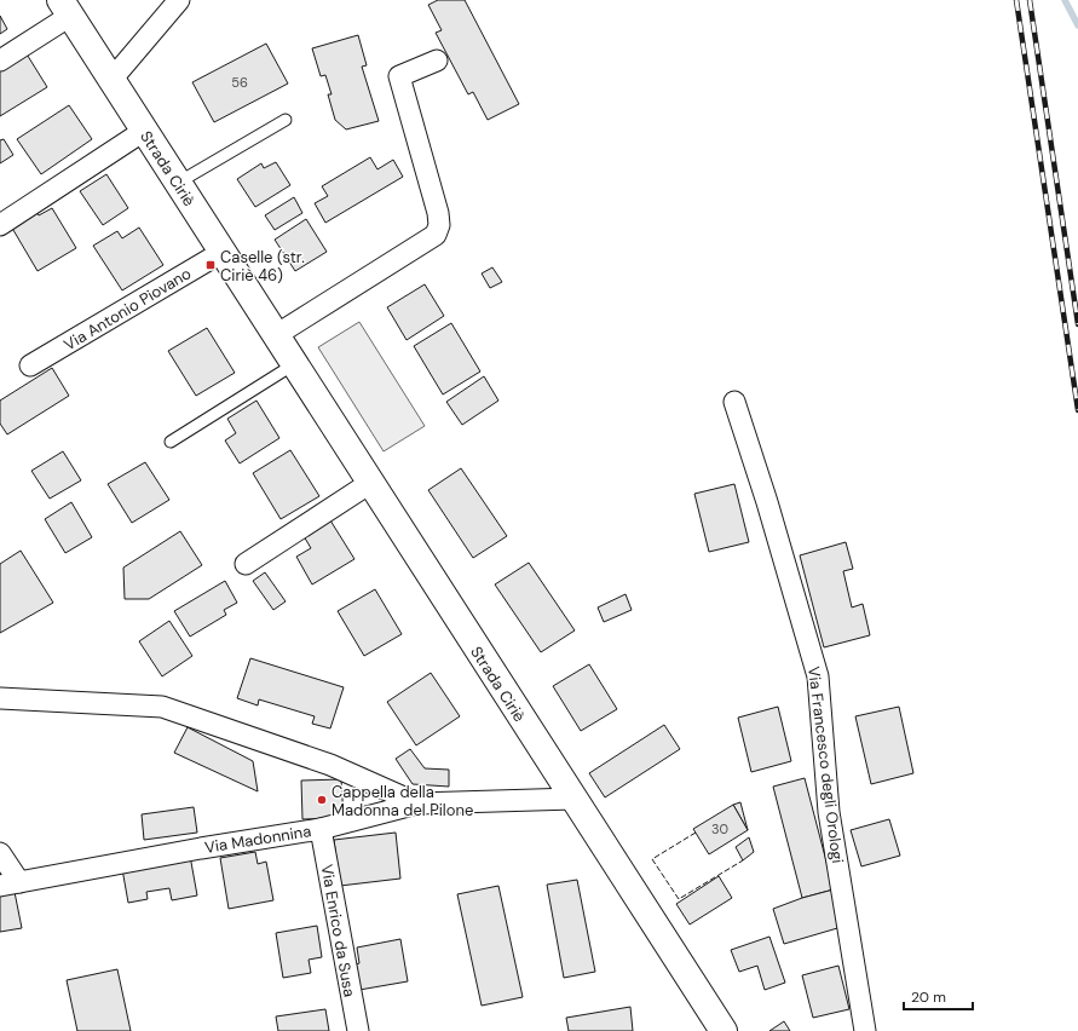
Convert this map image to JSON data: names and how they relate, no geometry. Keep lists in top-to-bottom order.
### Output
{
  "streets": {
    "street": [
      "Strada Ciriè",
      "Via Antonio Piovano",
      "Via Francesco degli Orologi",
      "Via Madonnina",
      "Via Enrico da Susa"
    ]
  },
  "crossings": [
    ["Strada Ciriè", "Via Antonio Piovano"],
    ["Strada Ciriè", "Via Madonnina"],
    ["Via Madonnina", "Via Enrico da Susa"]
  ],
  "places": {
    "transit": ["Caselle (str. Ciriè 46)"],
    "other": ["Cappella della Madonna del Pilone"]
  },
  "house_numbers": ["56", "30"],
  "scale_bar": "20 m"
}
